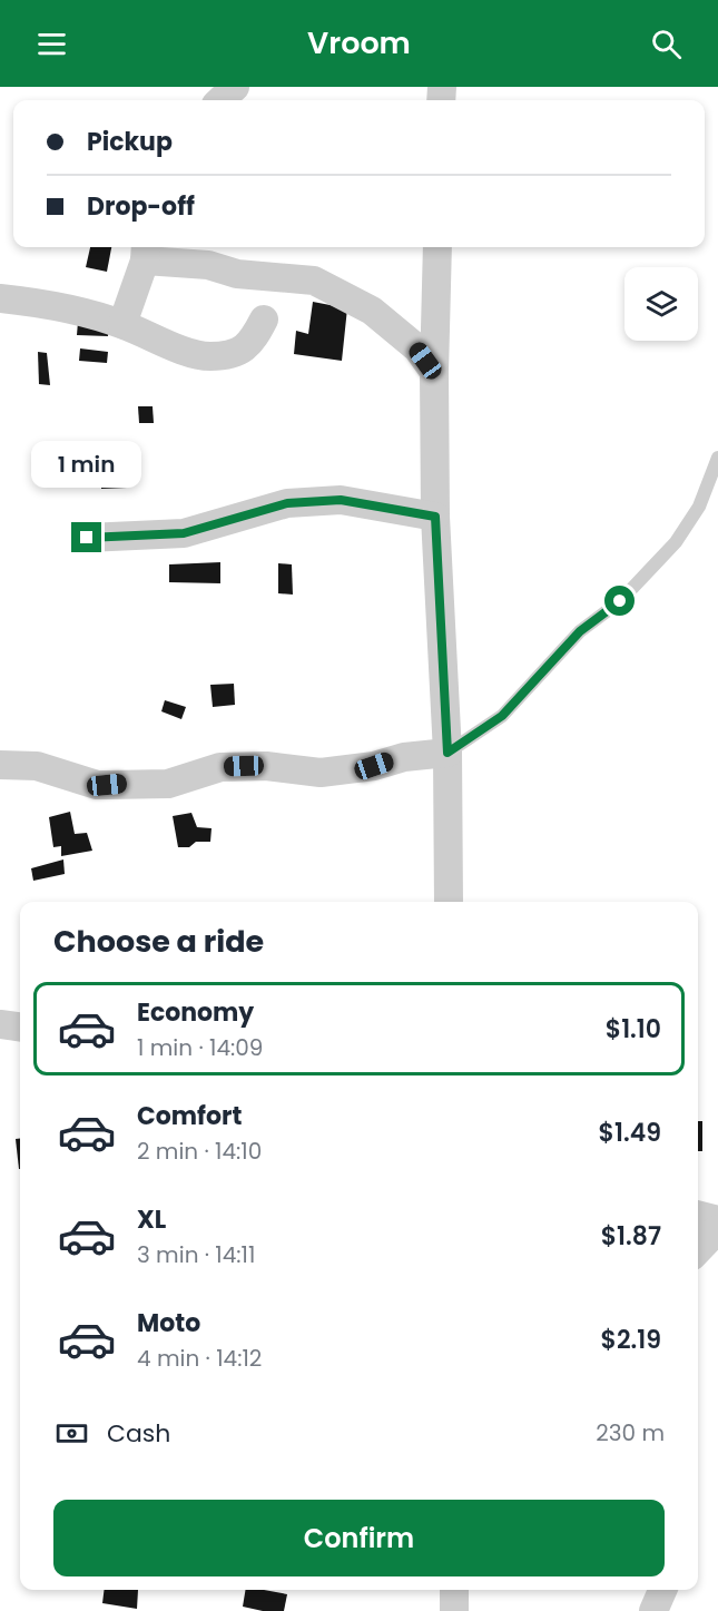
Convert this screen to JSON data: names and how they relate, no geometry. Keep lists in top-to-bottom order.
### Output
{
  "page": {
    "header": "Vroom",
    "banner": ["Pickup", "Drop-off"],
    "bubble": "1 min",
    "heading": "Choose a ride",
    "list": [
      {
        "name": "Economy",
        "note": "1 min · 14:09",
        "value": "$1.10"
      },
      {
        "name": "Comfort",
        "note": "2 min · 14:10",
        "value": "$1.49"
      },
      {
        "name": "XL",
        "note": "3 min · 14:11",
        "value": "$1.87"
      },
      {
        "name": "Moto",
        "note": "4 min · 14:12",
        "value": "$2.19"
      }
    ],
    "pay": ["Cash", "230 m"],
    "buttons": "Confirm"
  }
}
